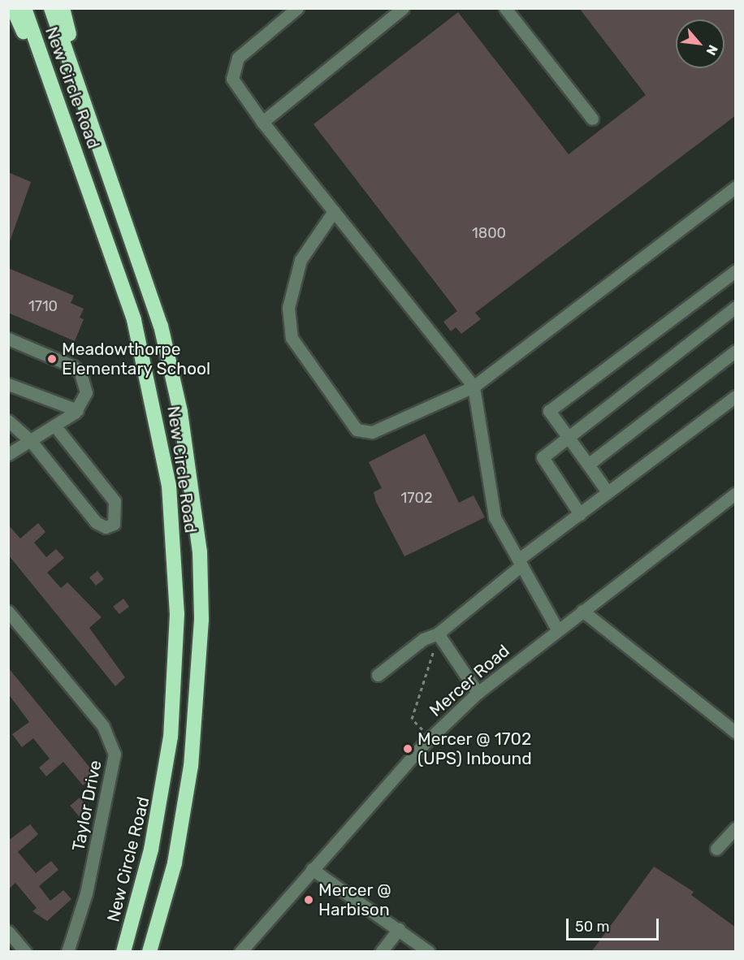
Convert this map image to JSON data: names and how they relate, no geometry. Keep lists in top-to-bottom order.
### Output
{
  "streets": {
    "highway": ["New Circle Road"],
    "street": ["Mercer Road", "Taylor Drive"]
  },
  "places": ["Meadowthorpe Elementary School", "Mercer @ 1702 (UPS) Inbound", "Mercer @ Harbison"],
  "house_numbers": ["1800", "1710", "1702"],
  "scale_bar": "50 m",
  "north": "bottom right"
}
